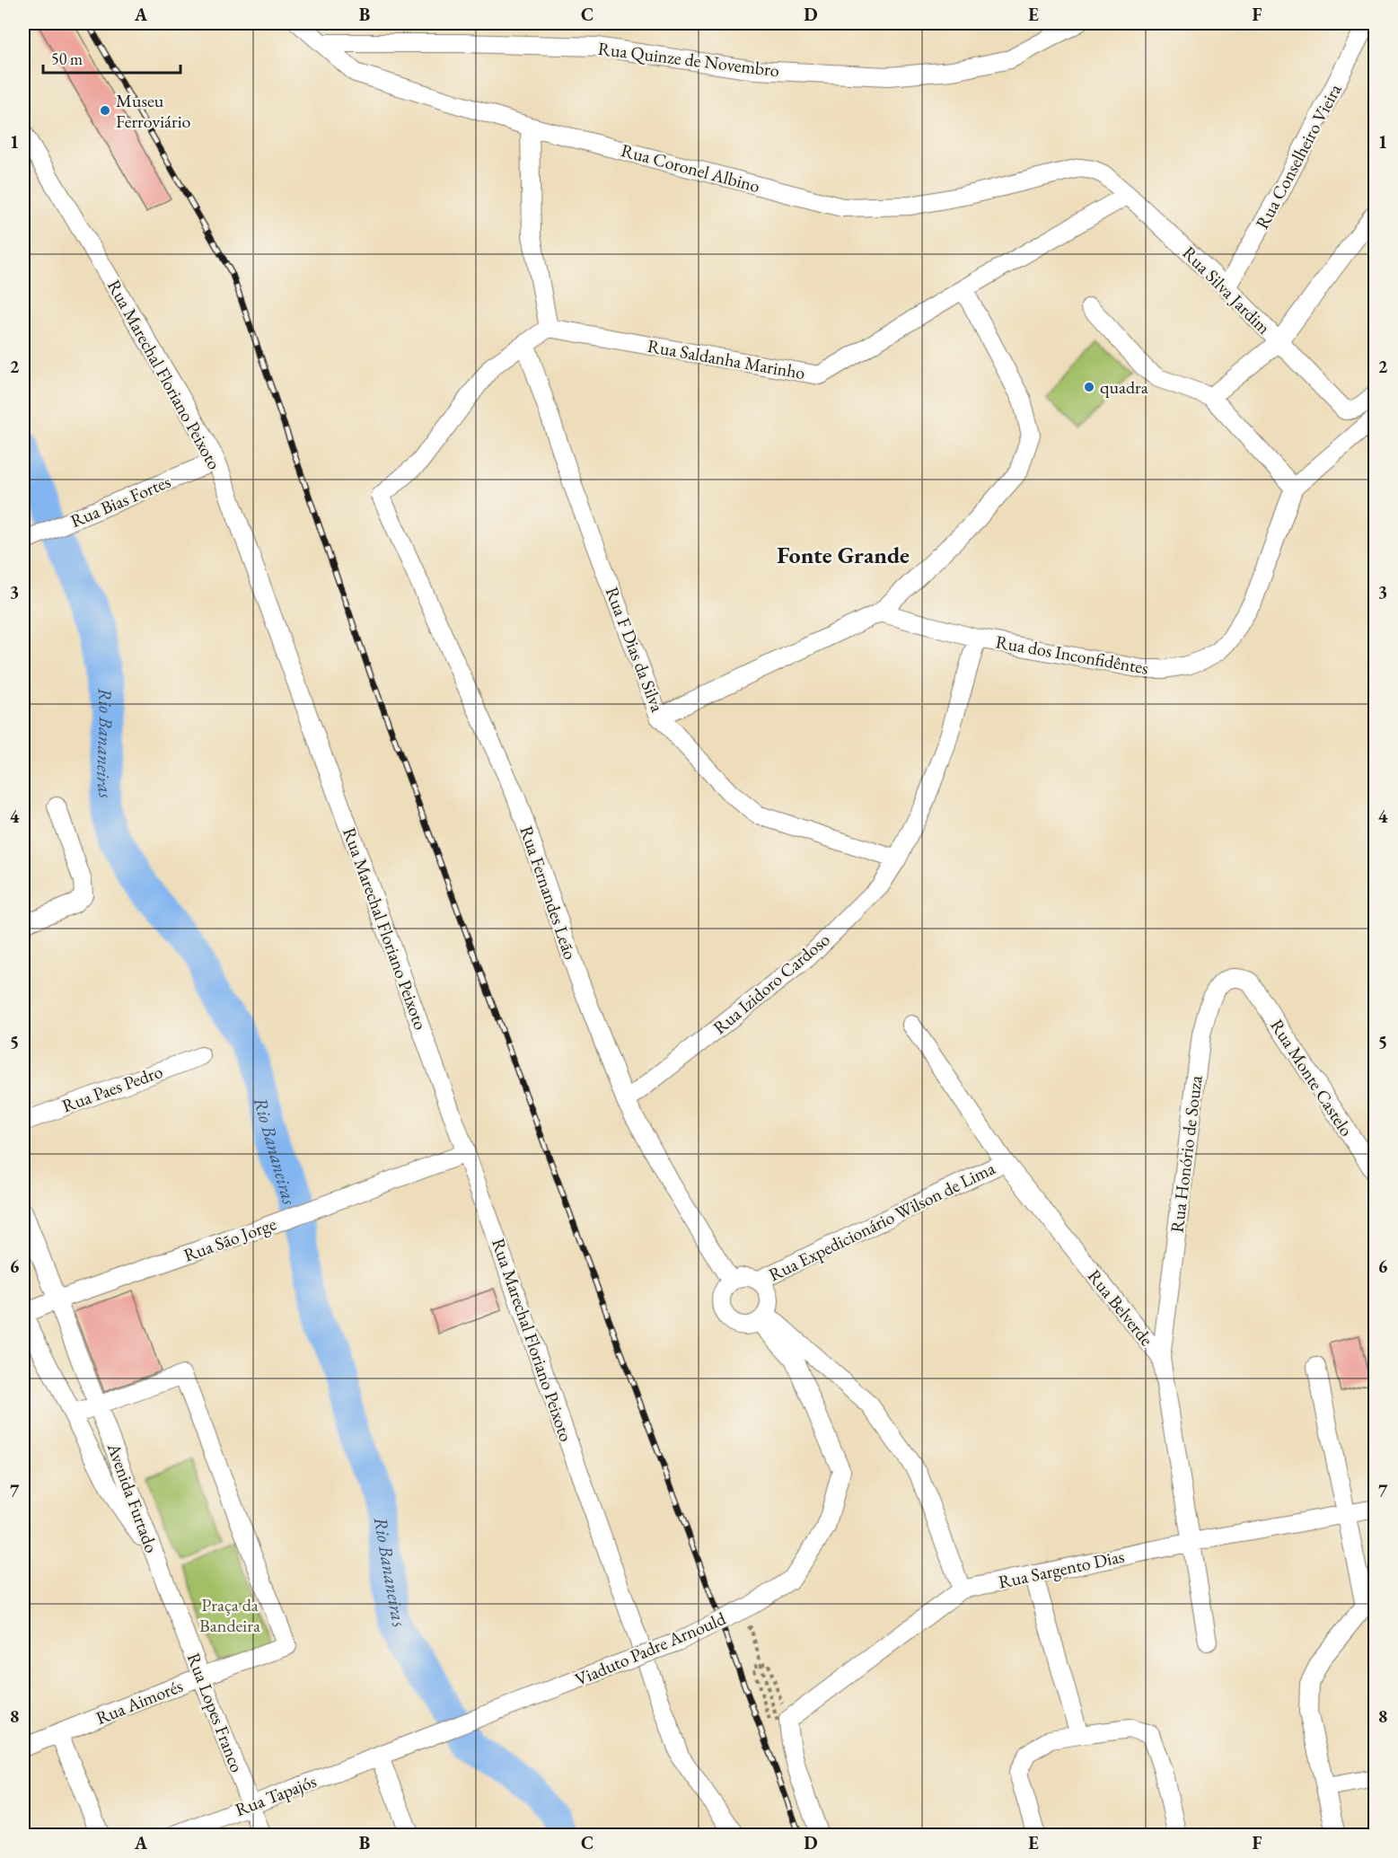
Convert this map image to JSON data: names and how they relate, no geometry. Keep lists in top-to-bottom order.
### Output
{
  "streets": {
    "street": [
      "Rua Quinze de Novembro",
      "Rua Conselheiro Vieira",
      "Rua Coronel Albino",
      "Rua Silva Jardim",
      "Rua Saldanha Marinho",
      "Rua Marechal Floriano Peixoto",
      "Rua Bias Fortes",
      "Rua F Dias da Silva",
      "Rua dos Inconfidêntes",
      "Rua Fernandes Leão",
      "Rua Izidoro Cardoso",
      "Rua Monte Castelo",
      "Rua Paes Pedro",
      "Rua Honório de Souza",
      "Rua Expedicionário Wilson de Lima",
      "Rua São Jorge",
      "Rua Belverde",
      "Avenida Furtado",
      "Rua Sargento Dias",
      "Viaduto Padre Arnould",
      "Rua Aimorés",
      "Rua Lopes Franco",
      "Rua Tapajós"
    ]
  },
  "crossings": [
    ["Rua Quinze de Novembro", "Rua Coronel Albino"],
    ["Rua Conselheiro Vieira", "Rua Silva Jardim"],
    ["Rua Coronel Albino", "Rua Silva Jardim"],
    ["Rua Silva Jardim", "Rua Saldanha Marinho"],
    ["Rua Marechal Floriano Peixoto", "Rua Bias Fortes"],
    ["Rua Marechal Floriano Peixoto", "Rua São Jorge"],
    ["Rua F Dias da Silva", "Rua Fernandes Leão"],
    ["Rua F Dias da Silva", "Rua Izidoro Cardoso"],
    ["Rua dos Inconfidêntes", "Rua Izidoro Cardoso"],
    ["Rua Fernandes Leão", "Rua Izidoro Cardoso"],
    ["Rua Fernandes Leão", "Rua Expedicionário Wilson de Lima"],
    ["Rua Fernandes Leão", "Viaduto Padre Arnould"],
    ["Rua Monte Castelo", "Rua Honório de Souza"],
    ["Rua Honório de Souza", "Rua Belverde"],
    ["Rua Expedicionário Wilson de Lima", "Rua Belverde"],
    ["Rua Expedicionário Wilson de Lima", "Viaduto Padre Arnould"],
    ["Rua São Jorge", "Avenida Furtado"],
    ["Rua Belverde", "Rua Sargento Dias"],
    ["Avenida Furtado", "Rua Aimorés"],
    ["Avenida Furtado", "Rua Lopes Franco"],
    ["Viaduto Padre Arnould", "Rua Tapajós"],
    ["Rua Aimorés", "Rua Lopes Franco"],
    ["Rua Lopes Franco", "Rua Tapajós"]
  ],
  "districts": ["Fonte Grande"],
  "water": ["Rio Bananeiras"],
  "parks": ["Praça da Bandeira"],
  "places": ["Museu Ferroviário", "quadra"],
  "scale_bar": "50 m",
  "grid": {
    "columns": [
      "A",
      "B",
      "C",
      "D",
      "E",
      "F"
    ],
    "rows": [
      "1",
      "2",
      "3",
      "4",
      "5",
      "6",
      "7",
      "8"
    ]
  }
}
